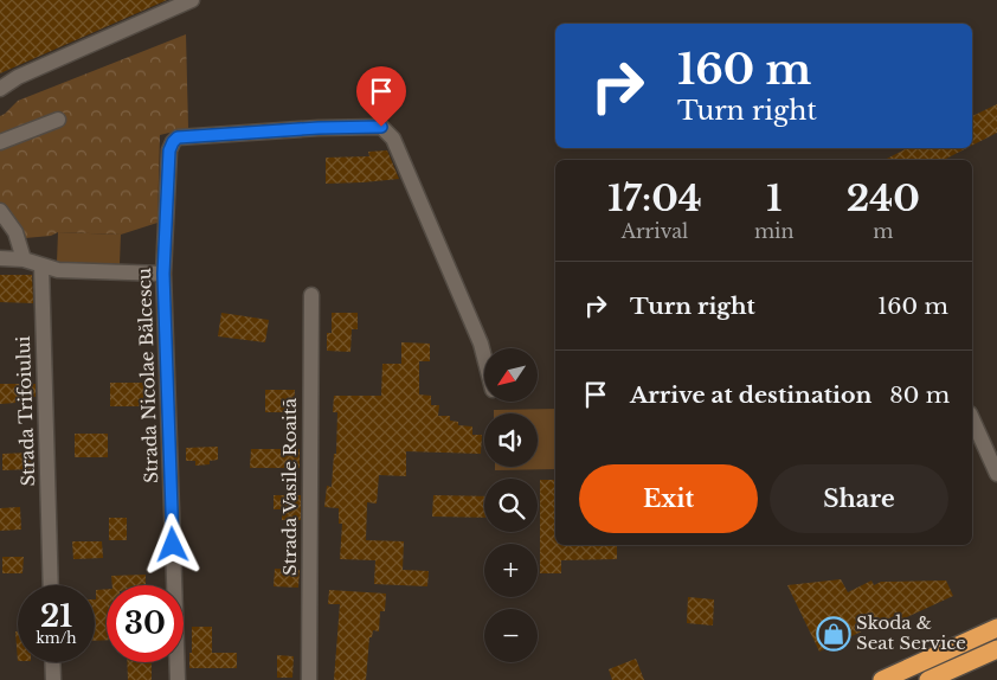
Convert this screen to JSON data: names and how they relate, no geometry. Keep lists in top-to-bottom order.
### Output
{
  "streets": {
    "street": ["Strada Nicolae Bălcescu", "Strada Trifoiului", "Strada Vasile Roaită"]
  },
  "places": {
    "shop": ["Skoda & Seat Service"]
  },
  "north": "bottom left",
  "page": {
    "turn": ["160 m", "Turn right"],
    "eta": [
      "17:04",
      "Arrival",
      "1",
      "min",
      "240",
      "m"
    ],
    "list": [
      {
        "name": "Turn right",
        "value": "160 m"
      },
      {
        "name": "Arrive at destination",
        "value": "80 m"
      }
    ],
    "map_buttons": ["+", "−"],
    "buttons": ["Exit", "Share"],
    "speed": "21 km/h",
    "limit": "30"
  }
}
